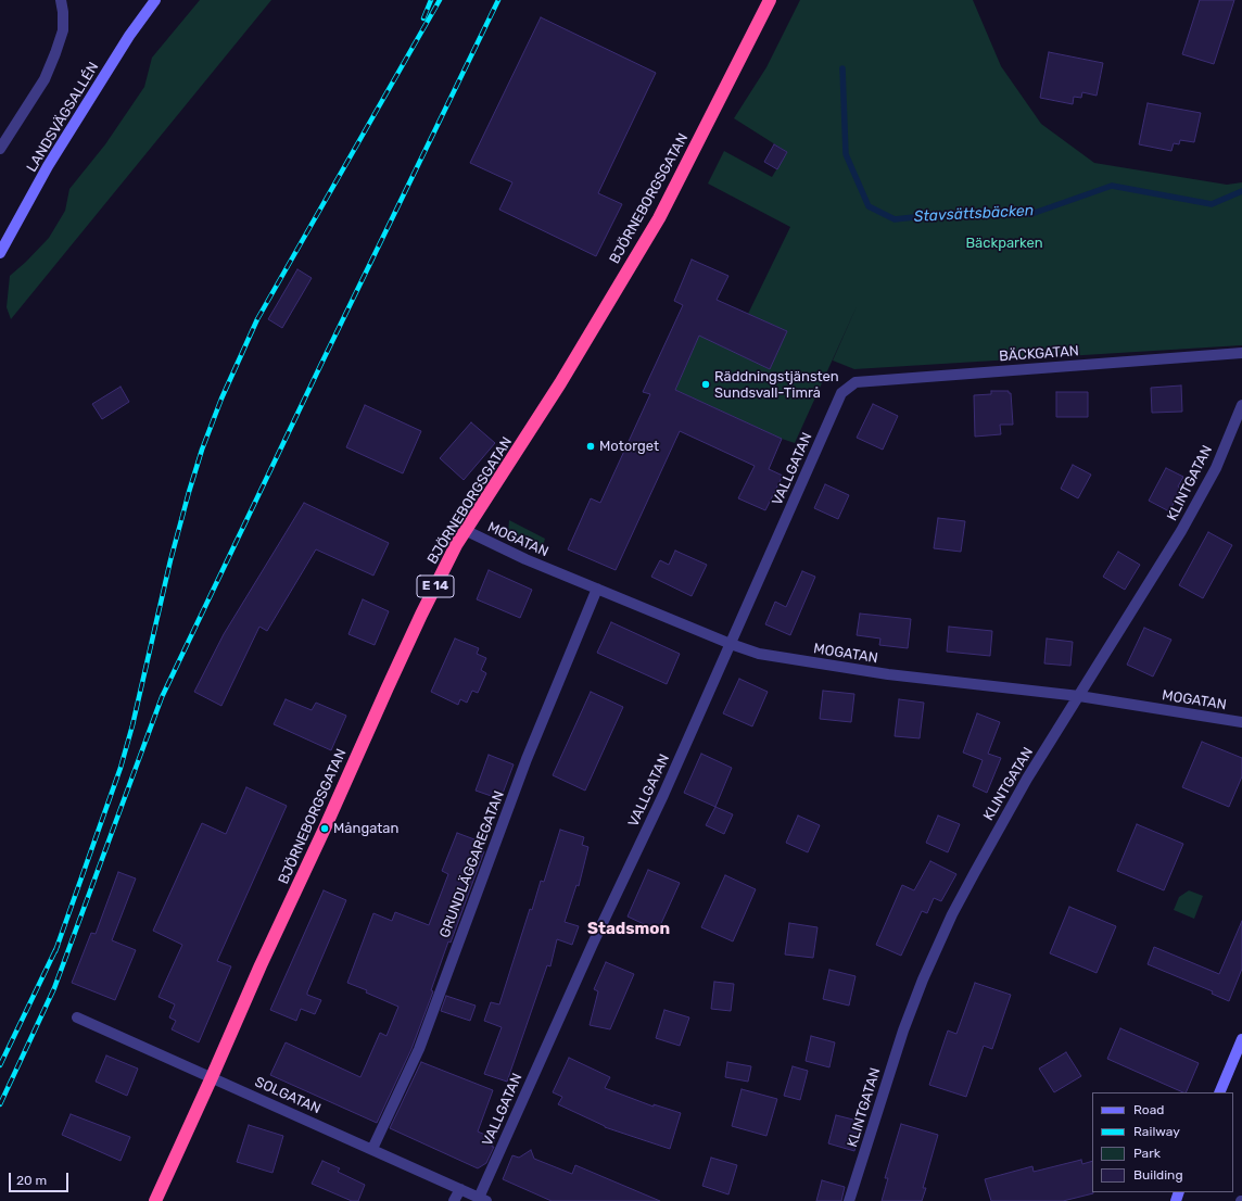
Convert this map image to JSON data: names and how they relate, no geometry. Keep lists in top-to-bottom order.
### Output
{
  "streets": {
    "highway": ["BJÖRNEBORGSGATAN", "E 14"],
    "main road": ["LANDSVÄGSALLÉN"],
    "street": [
      "BÄCKGATAN",
      "VALLGATAN",
      "KLINTGATAN",
      "MOGATAN",
      "GRUNDLÄGGAREGATAN",
      "SOLGATAN"
    ]
  },
  "crossings": [
    ["BJÖRNEBORGSGATAN", "MOGATAN"],
    ["BJÖRNEBORGSGATAN", "SOLGATAN"],
    ["BÄCKGATAN", "VALLGATAN"],
    ["VALLGATAN", "MOGATAN"],
    ["VALLGATAN", "SOLGATAN"],
    ["KLINTGATAN", "MOGATAN"],
    ["MOGATAN", "GRUNDLÄGGAREGATAN"],
    ["GRUNDLÄGGAREGATAN", "SOLGATAN"]
  ],
  "districts": ["Stadsmon"],
  "water": ["Stavsättsbäcken"],
  "parks": ["Bäckparken"],
  "places": ["Räddningstjänsten Sundsvall-Timrå", "Motorget", "Mångatan"],
  "legend": [
    "Road",
    "Railway",
    "Park",
    "Building"
  ],
  "scale_bar": "20 m"
}
